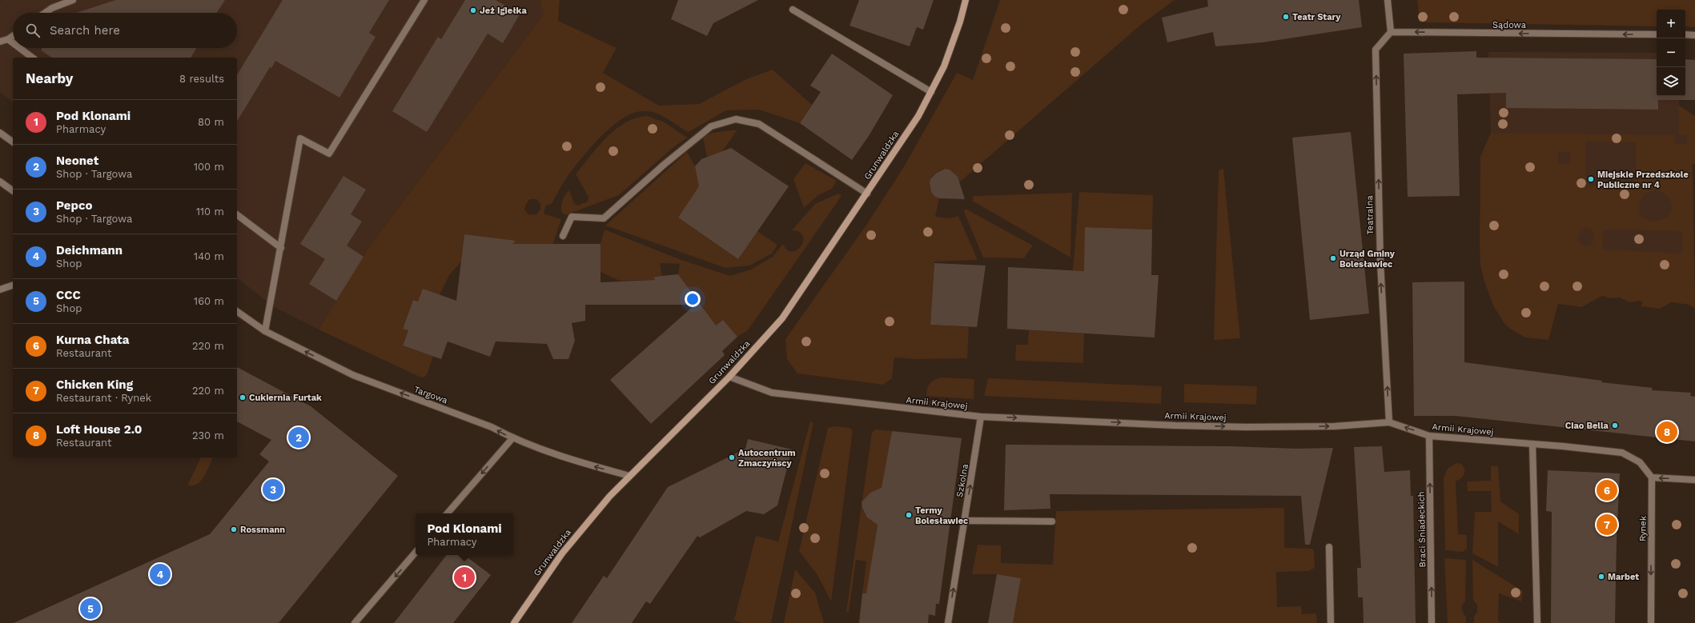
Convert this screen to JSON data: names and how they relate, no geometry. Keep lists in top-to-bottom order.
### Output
{
  "streets": {
    "street": [
      "Sądowa",
      "Grunwaldzka",
      "Teatralna",
      "Targowa",
      "Armii Krajowej",
      "Szkolna",
      "Rynek",
      "Braci Śniadeckich"
    ]
  },
  "crossings": [
    ["Sądowa", "Teatralna"],
    ["Grunwaldzka", "Targowa"],
    ["Grunwaldzka", "Armii Krajowej"],
    ["Teatralna", "Armii Krajowej"],
    ["Armii Krajowej", "Szkolna"],
    ["Armii Krajowej", "Rynek"],
    ["Armii Krajowej", "Braci Śniadeckich"]
  ],
  "one_way": [
    "Sądowa",
    "Teatralna",
    "Targowa",
    "Armii Krajowej",
    "Szkolna",
    "Rynek",
    "Braci Śniadeckich"
  ],
  "places": [
    "Jeż Igiełka",
    "Teatr Stary",
    "Miejskie Przedszkole Publiczne nr 4",
    "Urząd Gminy Bolesławiec",
    "Cukiernia Furtak",
    "Ciao Bella",
    "Autocentrum Zmaczyńscy",
    "Termy Bolesławiec",
    "Rossmann",
    "Marbet"
  ],
  "page": {
    "map_buttons": ["+", "−"],
    "search": "Search here",
    "heading": ["Nearby", "8 results"],
    "list": [
      {
        "mark": "1",
        "name": "Pod Klonami",
        "note": "Pharmacy",
        "value": "80 m"
      },
      {
        "mark": "2",
        "name": "Neonet",
        "note": "Shop · Targowa",
        "value": "100 m"
      },
      {
        "mark": "3",
        "name": "Pepco",
        "note": "Shop · Targowa",
        "value": "110 m"
      },
      {
        "mark": "4",
        "name": "Deichmann",
        "note": "Shop",
        "value": "140 m"
      },
      {
        "mark": "5",
        "name": "CCC",
        "note": "Shop",
        "value": "160 m"
      },
      {
        "mark": "6",
        "name": "Kurna Chata",
        "note": "Restaurant",
        "value": "220 m"
      },
      {
        "mark": "7",
        "name": "Chicken King",
        "note": "Restaurant · Rynek",
        "value": "220 m"
      },
      {
        "mark": "8",
        "name": "Loft House 2.0",
        "note": "Restaurant",
        "value": "230 m"
      }
    ],
    "pins": [
      "8",
      "2",
      "3",
      "6",
      "7",
      "4",
      "1",
      "5"
    ],
    "popup": ["Pod Klonami", "Pharmacy"]
  }
}
